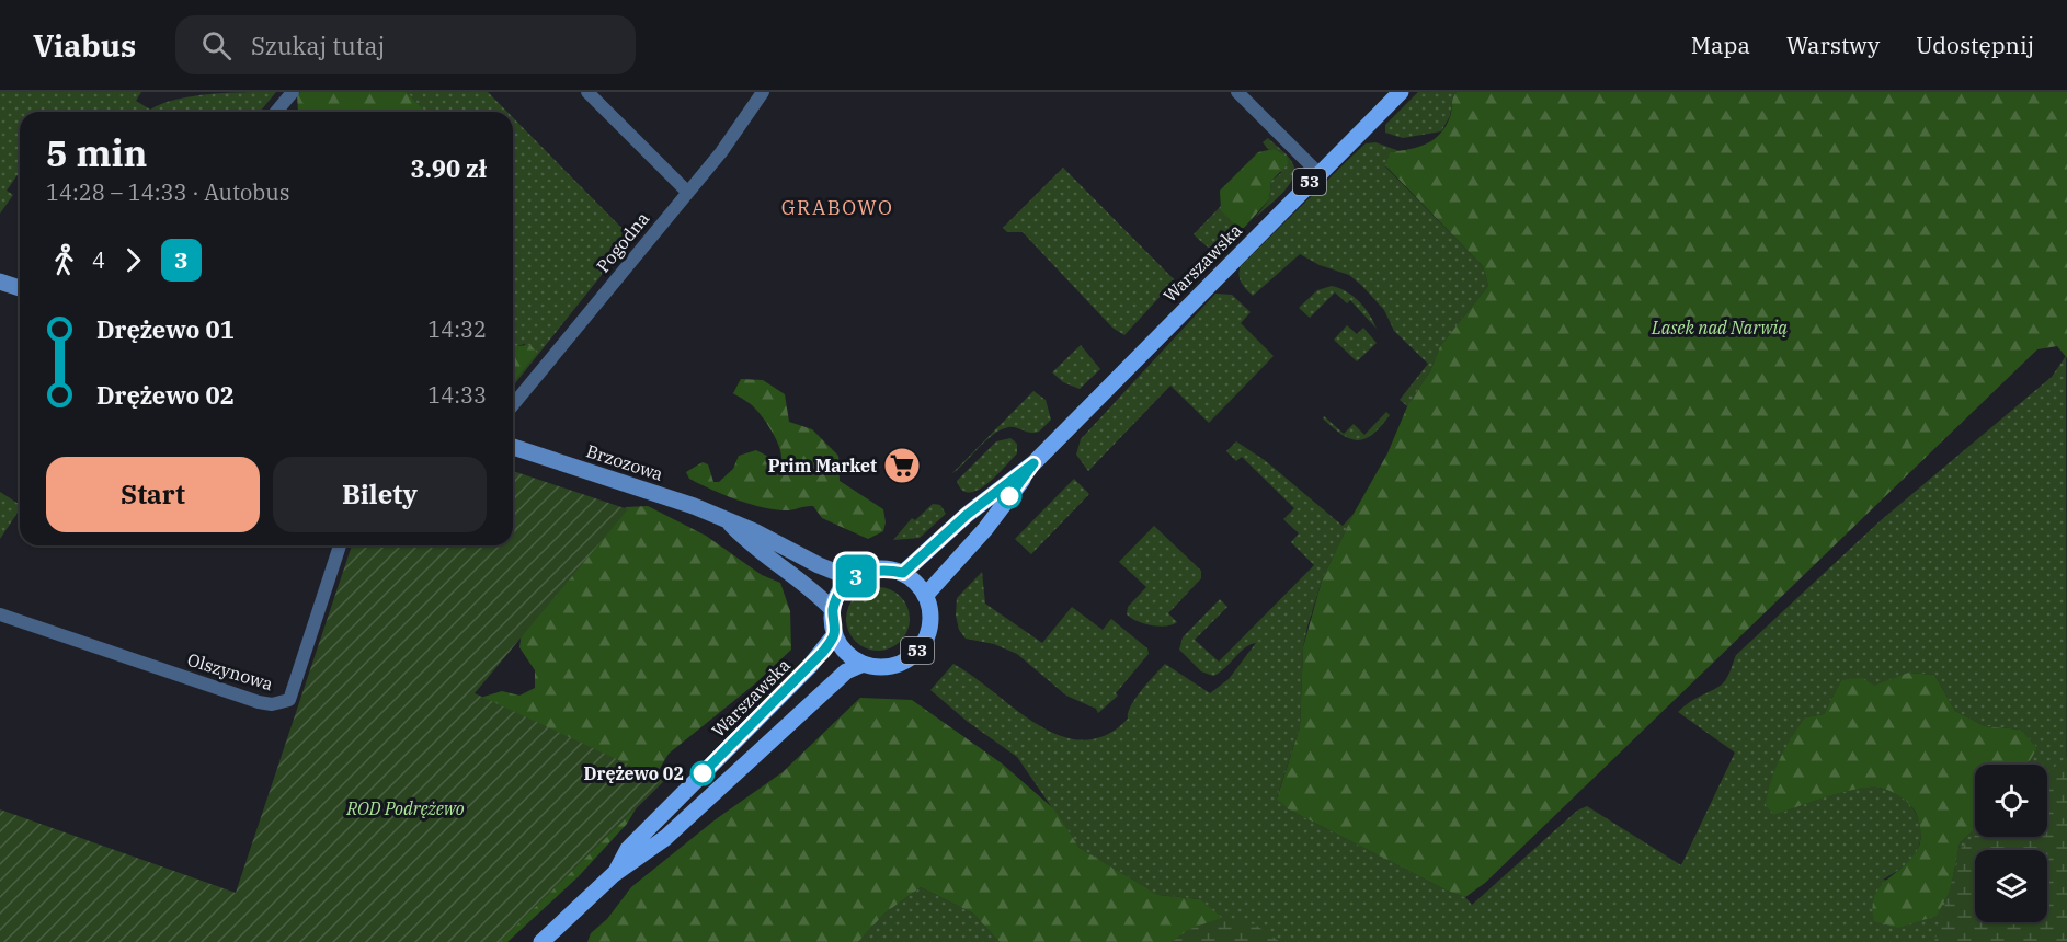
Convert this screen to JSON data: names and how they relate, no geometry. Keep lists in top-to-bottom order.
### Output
{
  "streets": {
    "main road": ["53", "Warszawska", "Brzozowa"],
    "street": ["Pogodna", "Olszynowa"]
  },
  "crossings": [
    ["53", "Warszawska"],
    ["53", "Brzozowa"],
    ["Warszawska", "Brzozowa"]
  ],
  "districts": ["GRABOWO"],
  "parks": ["Lasek nad Narwią", "ROD Podrężewo"],
  "places": {
    "supermarket": ["Prim Market"],
    "other": ["Drężewo 02"]
  },
  "lines": ["bus line 3"],
  "page": {
    "header": "Viabus",
    "search": "Szukaj tutaj",
    "nav": ["Mapa", "Warstwy", "Udostępnij"],
    "on_map": "3",
    "heading": ["5 min", "14:28 – 14:33 · Autobus", "3.90 zł"],
    "legs": ["4", "3"],
    "list": [
      {
        "name": "Drężewo 01",
        "value": "14:32"
      },
      {
        "name": "Drężewo 02",
        "value": "14:33"
      }
    ],
    "buttons": ["Start", "Bilety"]
  }
}
